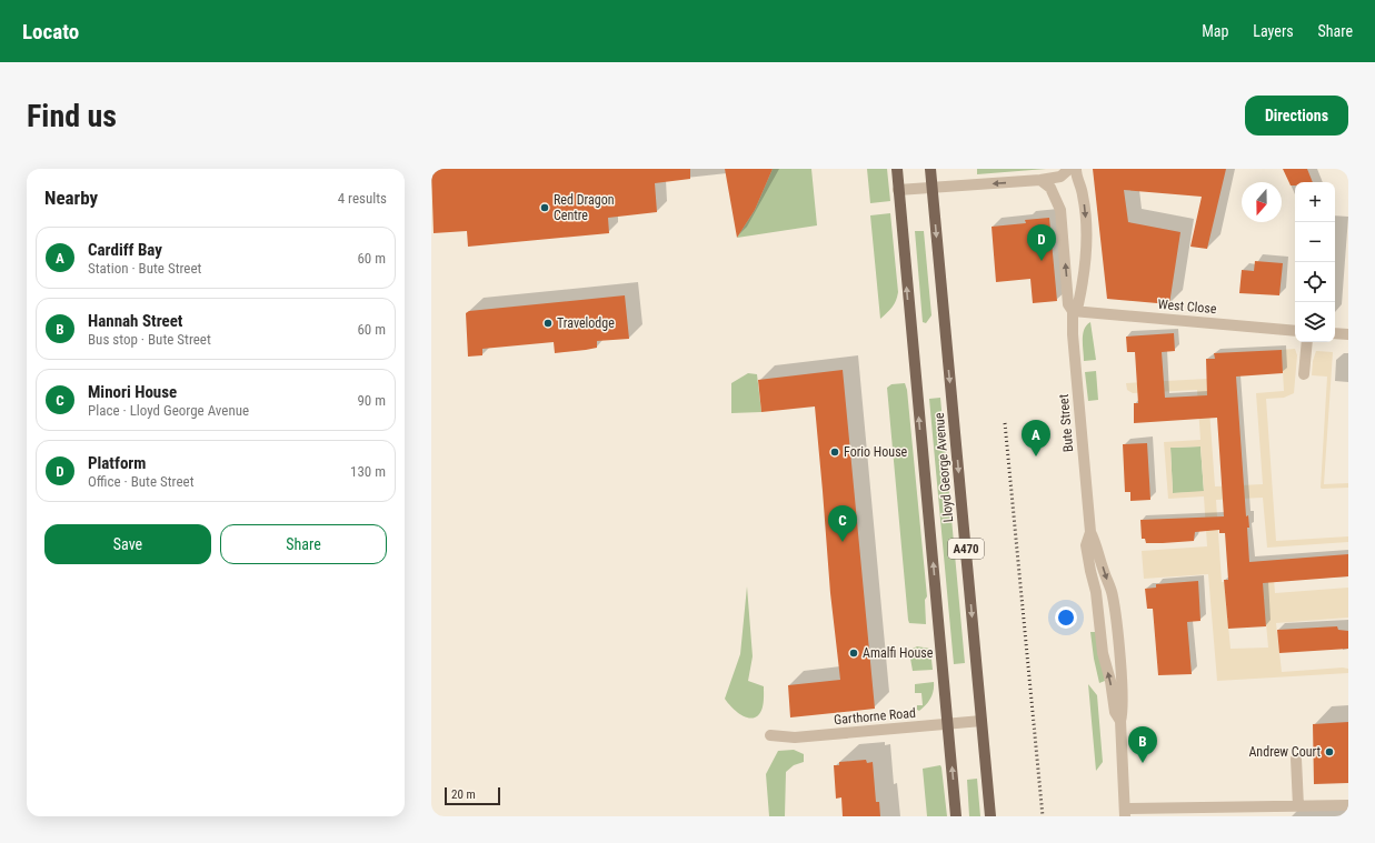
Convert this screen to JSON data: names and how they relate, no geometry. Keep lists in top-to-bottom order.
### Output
{
  "streets": {
    "main road": ["Lloyd George Avenue", "A470"],
    "street": ["West Close", "Bute Street", "Garthorne Road"]
  },
  "crossings": [
    ["West Close", "Bute Street"],
    ["Lloyd George Avenue", "Garthorne Road"]
  ],
  "places": [
    "Red Dragon Centre",
    "Travelodge",
    "Forio House",
    "Amalfi House",
    "Andrew Court"
  ],
  "scale_bar": "20 m",
  "north": "bottom",
  "page": {
    "header": "Locato",
    "nav": ["Map", "Layers", "Share"],
    "buttons": [
      "Directions",
      ["Save", "Share"]
    ],
    "title": "Find us",
    "heading": ["Nearby", "4 results"],
    "map_buttons": ["+", "−"],
    "pins": [
      "D",
      "A",
      "C",
      "B"
    ],
    "list": [
      {
        "mark": "A",
        "name": "Cardiff Bay",
        "note": "Station · Bute Street",
        "value": "60 m"
      },
      {
        "mark": "B",
        "name": "Hannah Street",
        "note": "Bus stop · Bute Street",
        "value": "60 m"
      },
      {
        "mark": "C",
        "name": "Minori House",
        "note": "Place · Lloyd George Avenue",
        "value": "90 m"
      },
      {
        "mark": "D",
        "name": "Platform",
        "note": "Office · Bute Street",
        "value": "130 m"
      }
    ],
    "scale": "20 m"
  }
}
